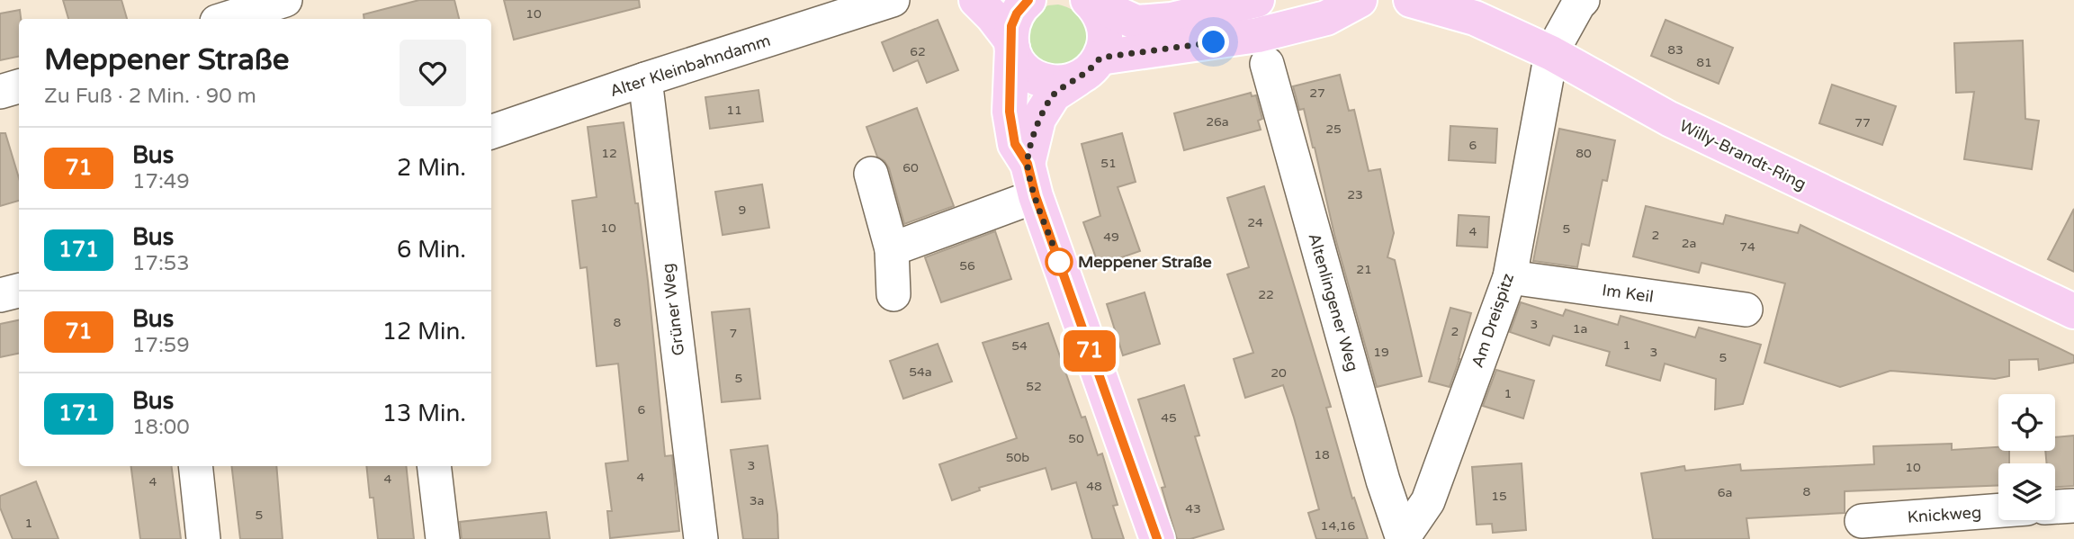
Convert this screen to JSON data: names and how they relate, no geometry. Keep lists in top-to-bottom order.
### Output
{
  "streets": {
    "main road": ["Willy-Brandt-Ring"],
    "street": [
      "Alter Kleinbahndamm",
      "Im Keil",
      "Altenlingener Weg",
      "Grüner Weg",
      "Am Dreispitz",
      "Knickweg"
    ]
  },
  "crossings": [
    ["Alter Kleinbahndamm", "Grüner Weg"],
    ["Willy-Brandt-Ring", "Am Dreispitz"],
    ["Im Keil", "Am Dreispitz"],
    ["Altenlingener Weg", "Am Dreispitz"]
  ],
  "places": ["Meppener Straße"],
  "lines": ["bus line 71"],
  "house_numbers": [
    "10",
    "83",
    "62",
    "81",
    "27",
    "11",
    "26a",
    "77",
    "25",
    "6",
    "12",
    "80",
    "51",
    "60",
    "23",
    "9",
    "24",
    "10",
    "5",
    "4",
    "2",
    "49",
    "2a",
    "74",
    "56",
    "21",
    "22",
    "8",
    "3",
    "1a",
    "2",
    "7",
    "1",
    "54",
    "19",
    "3",
    "5",
    "54a",
    "20",
    "5",
    "52",
    "1",
    "6",
    "45",
    "50",
    "18",
    "50b",
    "3",
    "10",
    "4",
    "4",
    "4",
    "48",
    "8",
    "6a",
    "15",
    "3a",
    "43",
    "5",
    "1",
    "14,16"
  ],
  "page": {
    "on_map": "71",
    "heading": ["Meppener Straße", "Zu Fuß · 2 Min. · 90 m"],
    "list": [
      {
        "mark": "71",
        "name": "Bus",
        "note": "17:49",
        "value": "2 Min."
      },
      {
        "mark": "171",
        "name": "Bus",
        "note": "17:53",
        "value": "6 Min."
      },
      {
        "mark": "71",
        "name": "Bus",
        "note": "17:59",
        "value": "12 Min."
      },
      {
        "mark": "171",
        "name": "Bus",
        "note": "18:00",
        "value": "13 Min."
      }
    ]
  }
}
